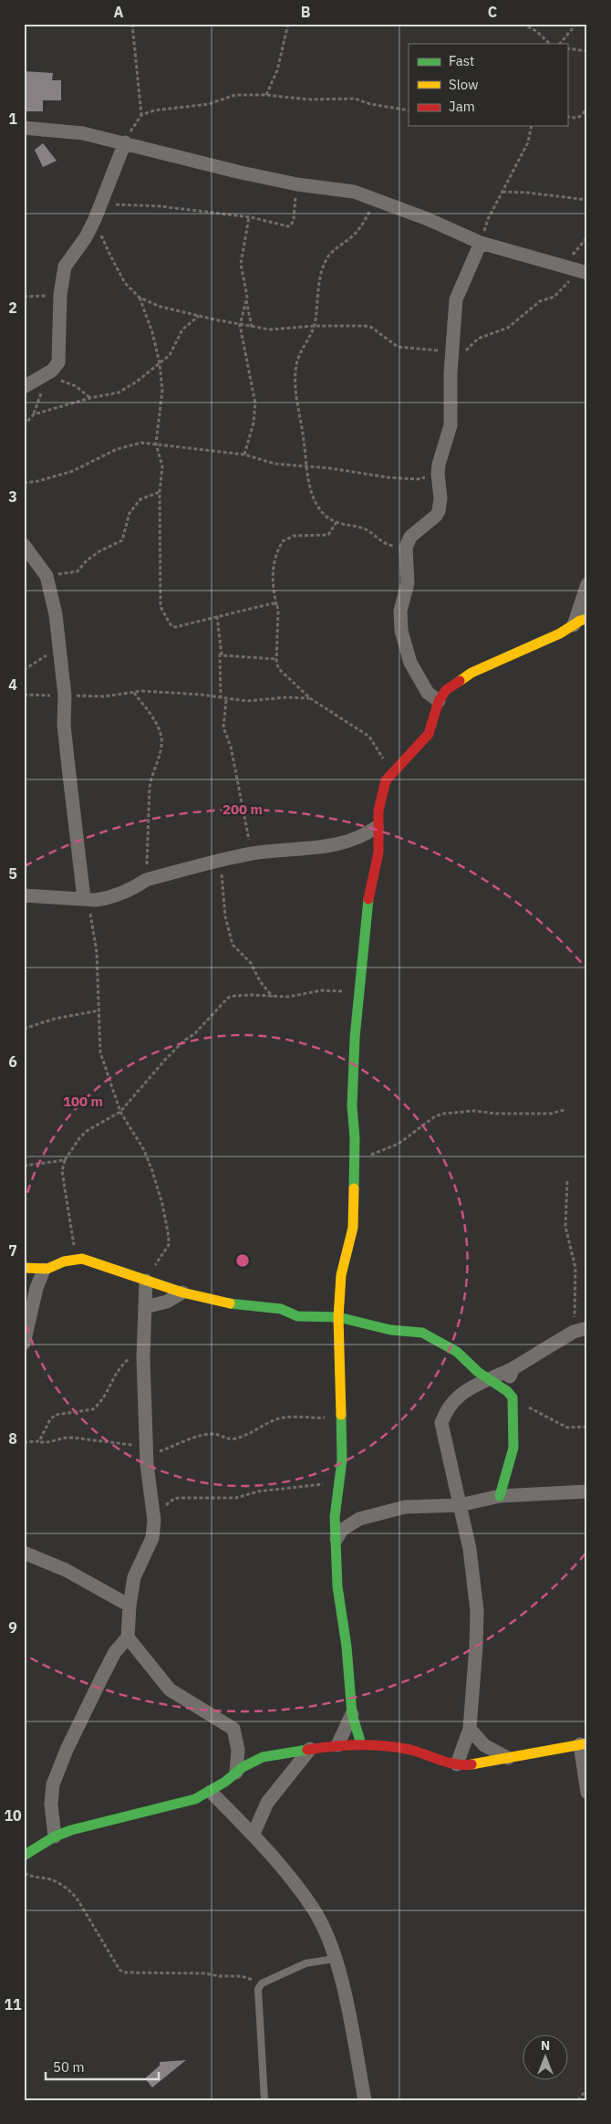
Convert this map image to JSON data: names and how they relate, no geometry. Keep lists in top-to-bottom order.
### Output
{
  "legend": ["Fast", "Slow", "Jam"],
  "scale_bar": "50 m",
  "north": "top",
  "grid": {
    "columns": ["A", "B", "C"],
    "rows": [
      "1",
      "2",
      "3",
      "4",
      "5",
      "6",
      "7",
      "8",
      "9",
      "10",
      "11"
    ]
  },
  "rings": ["200 m", "100 m"]
}
